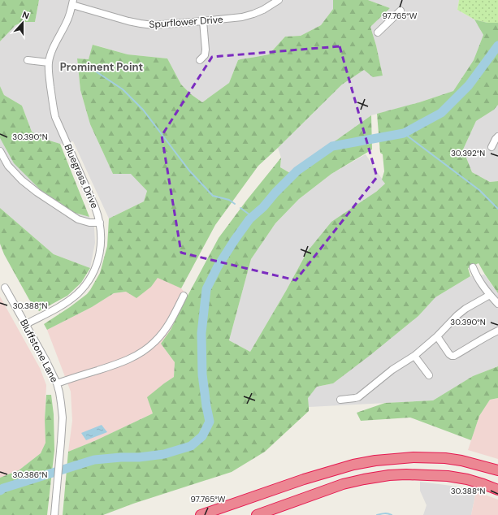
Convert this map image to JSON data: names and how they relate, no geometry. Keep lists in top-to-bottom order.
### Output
{
  "streets": {
    "street": ["Spurflower Drive", "Bluegrass Drive", "Bluffstone Lane"]
  },
  "crossings": [
    ["Spurflower Drive", "Bluegrass Drive"],
    ["Bluegrass Drive", "Bluffstone Lane"]
  ],
  "districts": ["Prominent Point"],
  "north": "top",
  "coordinates": [
    "97.765°W",
    "30.390°N",
    "30.392°N",
    "30.388°N",
    "30.386°N"
  ]
}
